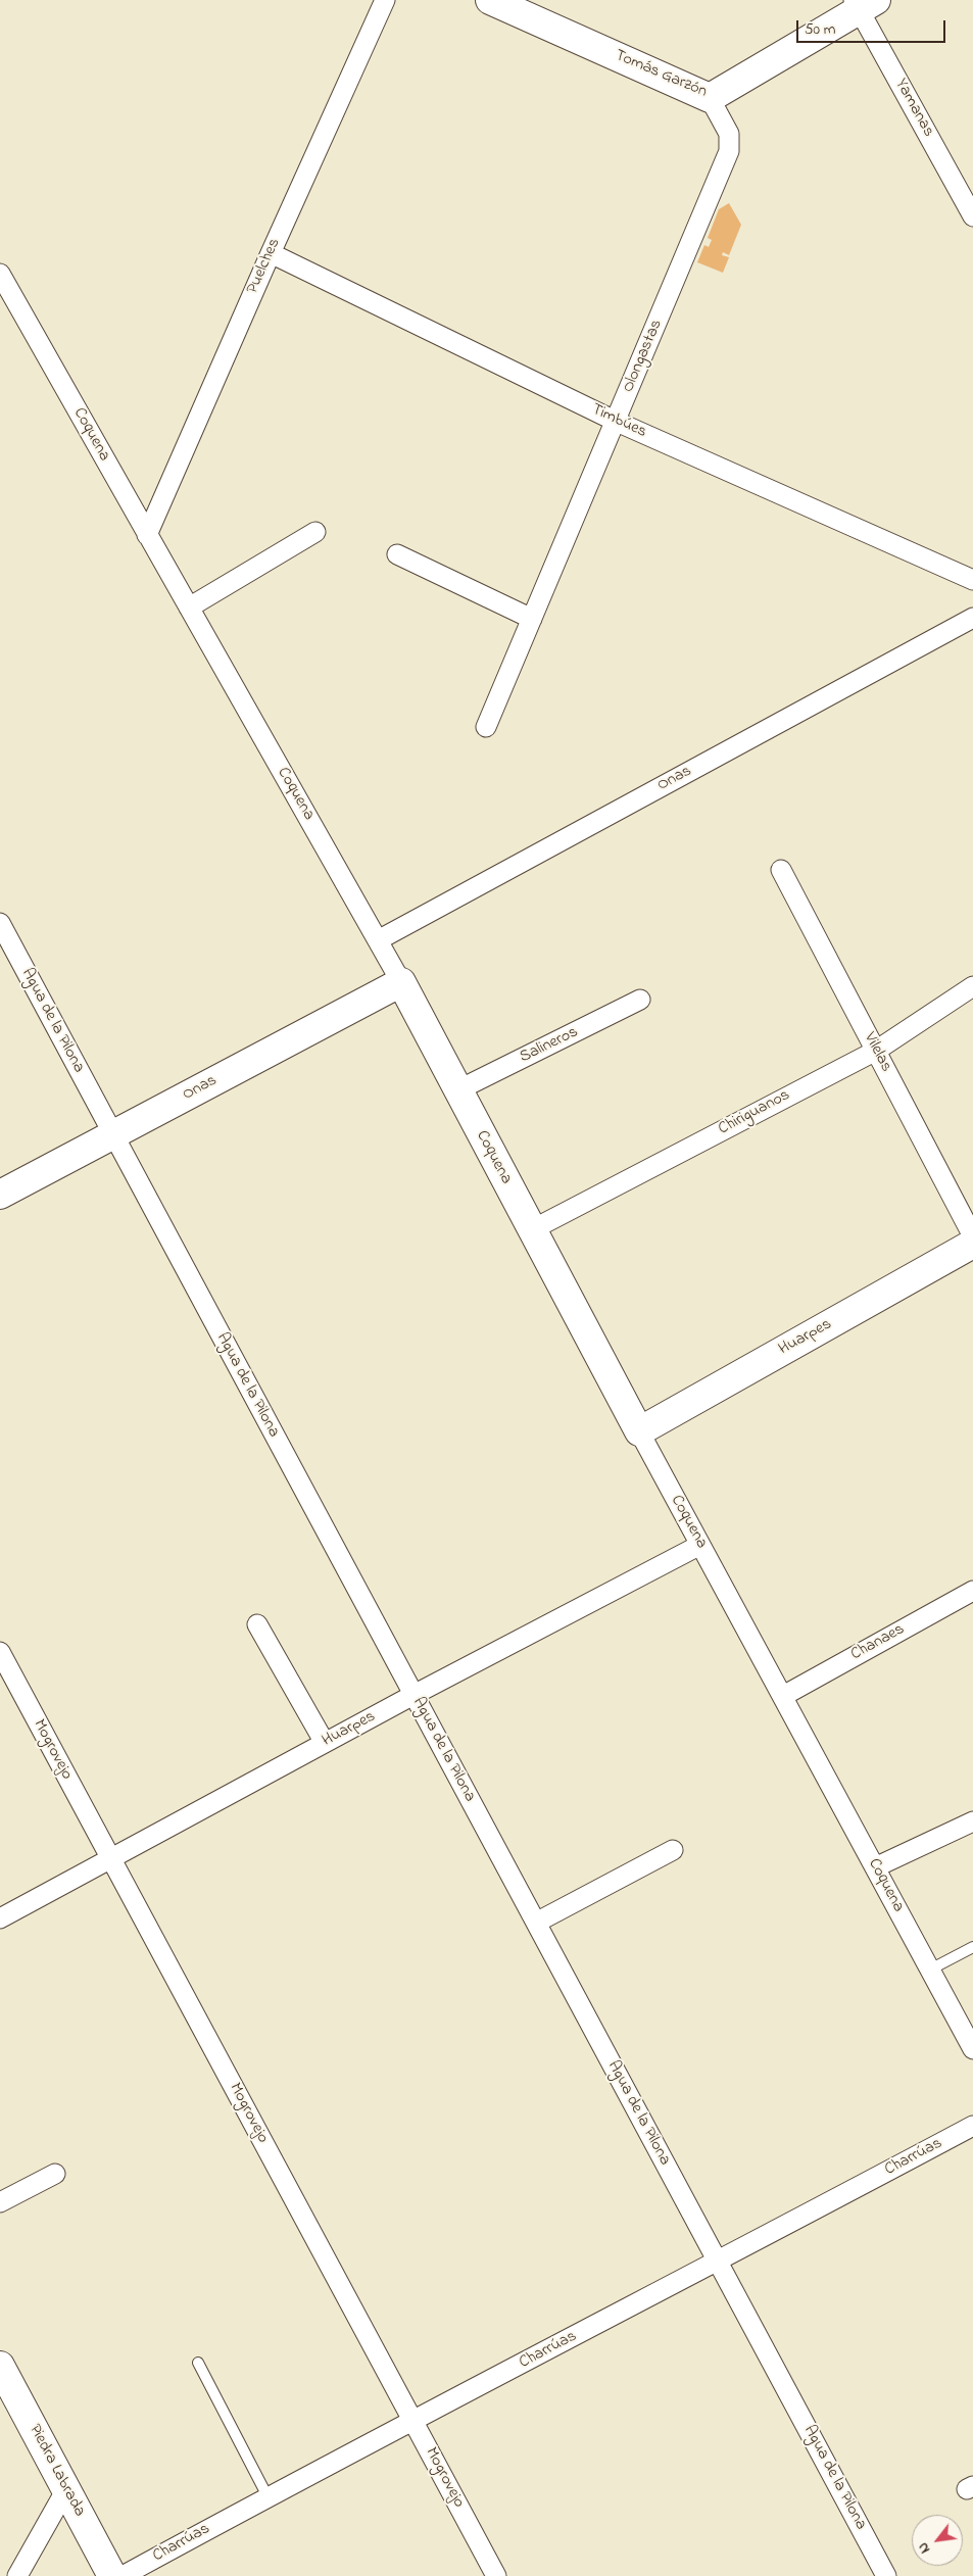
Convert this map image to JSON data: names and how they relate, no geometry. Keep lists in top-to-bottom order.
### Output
{
  "streets": {
    "main road": [
      "Tomás Garzón",
      "Coquena",
      "Onas",
      "Huarpes",
      "Piedra Labrada"
    ],
    "street": [
      "Yamanas",
      "Puelches",
      "Olongastas",
      "Timbúes",
      "Agua de la Pilona",
      "Salineros",
      "Vilelas",
      "Chiriguanos",
      "Chanaes",
      "Mogrovejo",
      "Charrúas"
    ]
  },
  "crossings": [
    ["Tomás Garzón", "Yamanas"],
    ["Tomás Garzón", "Olongastas"],
    ["Puelches", "Timbúes"],
    ["Puelches", "Coquena"],
    ["Olongastas", "Timbúes"],
    ["Coquena", "Onas"],
    ["Coquena", "Salineros"],
    ["Coquena", "Chiriguanos"],
    ["Coquena", "Huarpes"],
    ["Coquena", "Chanaes"],
    ["Onas", "Agua de la Pilona"],
    ["Agua de la Pilona", "Huarpes"],
    ["Agua de la Pilona", "Charrúas"],
    ["Vilelas", "Chiriguanos"],
    ["Huarpes", "Mogrovejo"],
    ["Mogrovejo", "Charrúas"]
  ],
  "scale_bar": "50 m",
  "north": "bottom left"
}
